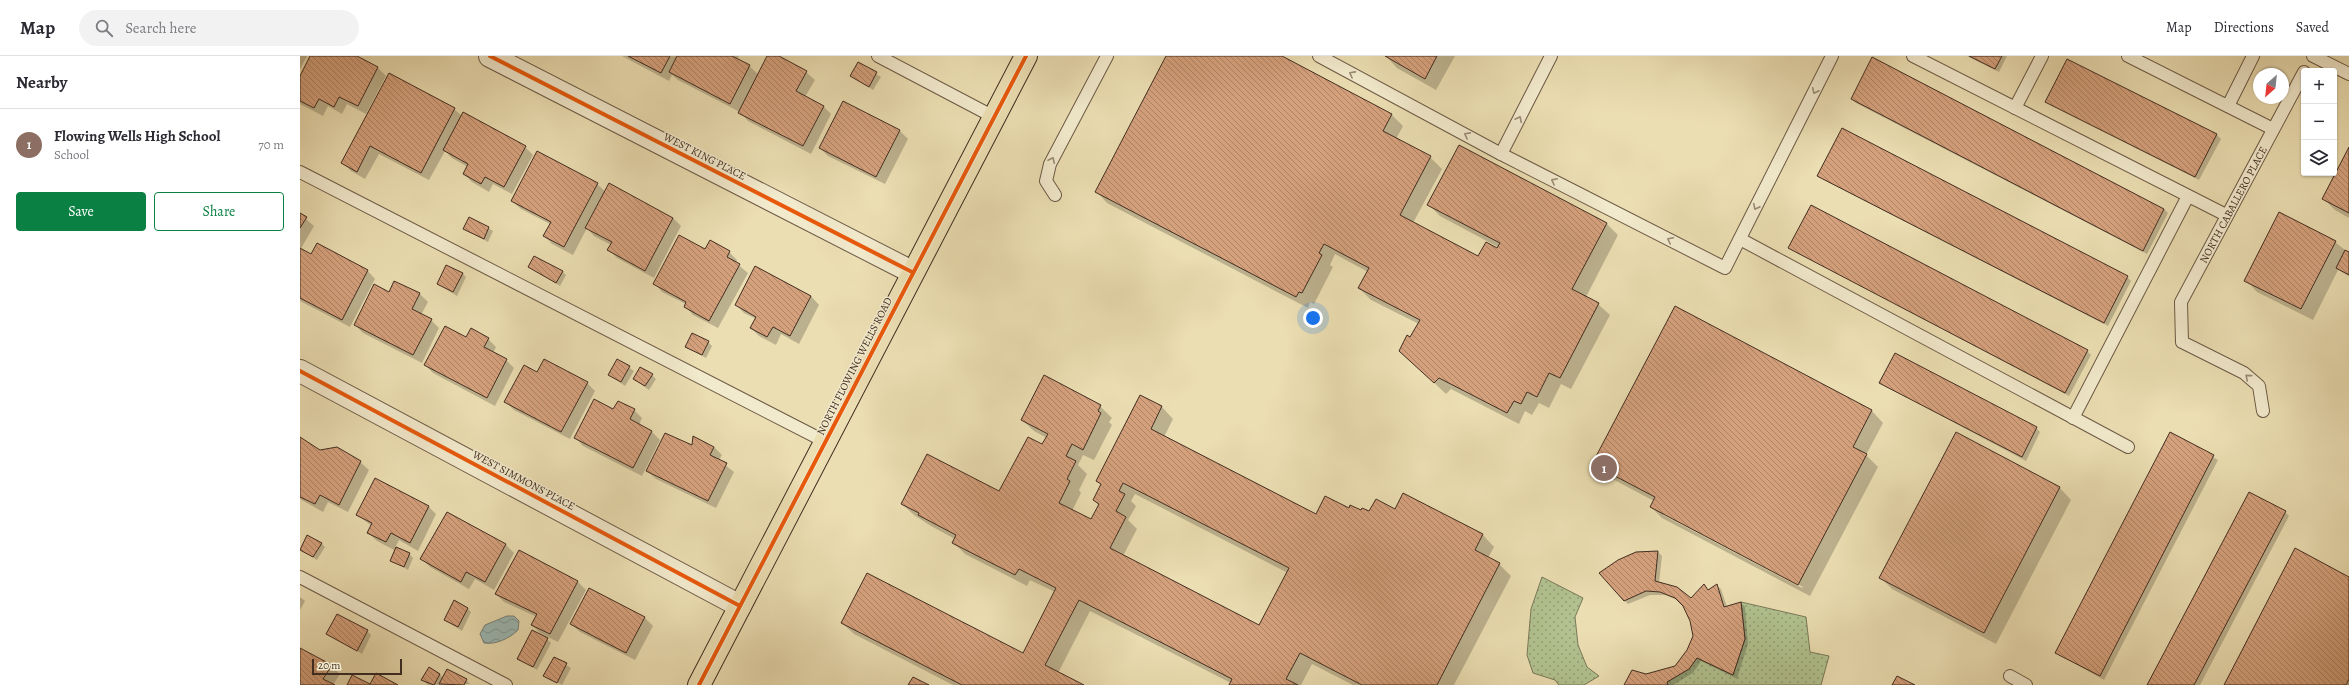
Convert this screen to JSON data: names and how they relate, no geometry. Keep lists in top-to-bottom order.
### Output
{
  "streets": {
    "main road": ["NORTH FLOWING WELLS ROAD"],
    "street": ["WEST KING PLACE", "WEST SIMMONS PLACE"],
    "lane": ["NORTH CABALLERO PLACE"]
  },
  "crossings": [
    ["WEST KING PLACE", "NORTH FLOWING WELLS ROAD"],
    ["NORTH FLOWING WELLS ROAD", "WEST SIMMONS PLACE"]
  ],
  "scale_bar": "20 m",
  "north": "bottom left",
  "page": {
    "header": "Map",
    "search": "Search here",
    "nav": ["Map", "Directions", "Saved"],
    "heading": "Nearby",
    "map_buttons": ["+", "−"],
    "list": [
      {
        "mark": "1",
        "name": "Flowing Wells High School",
        "note": "School",
        "value": "70 m"
      }
    ],
    "buttons": ["Save", "Share"],
    "pins": "1",
    "scale": "20 m"
  }
}
